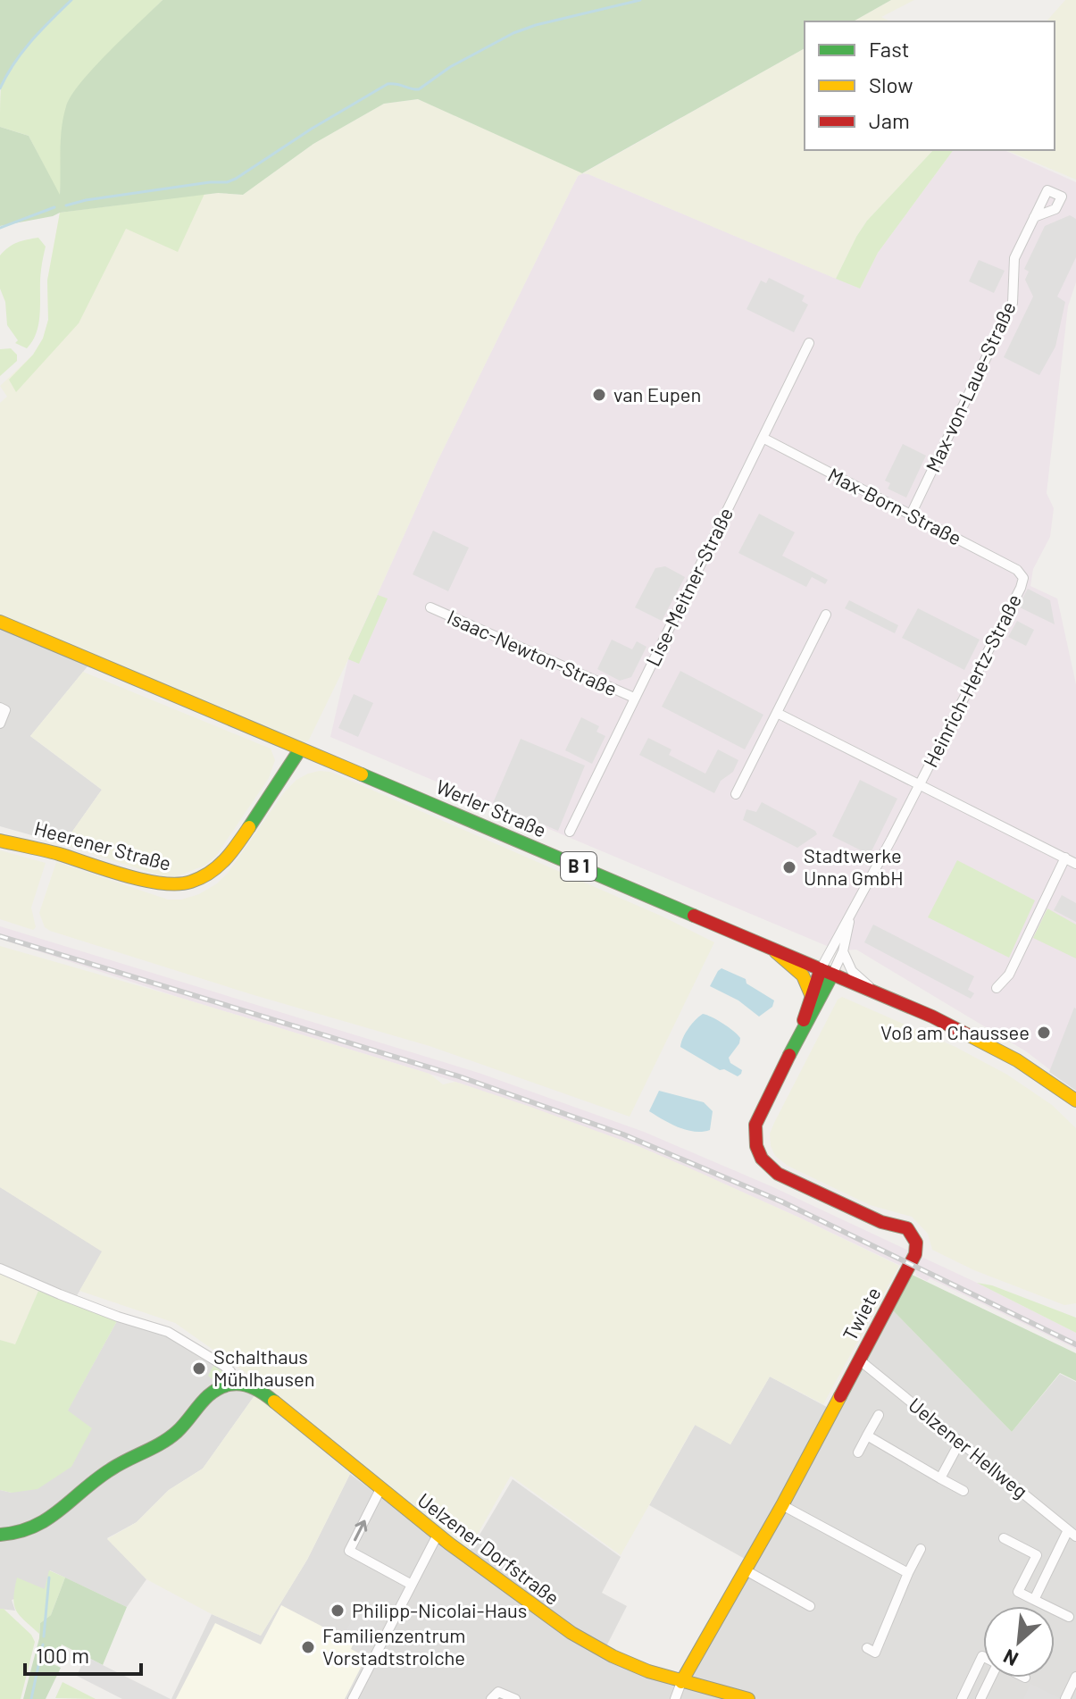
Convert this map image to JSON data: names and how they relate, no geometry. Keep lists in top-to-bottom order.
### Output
{
  "streets": {
    "street": [
      "Max-von-Laue-Straße",
      "Max-Born-Straße",
      "Lise-Meitner-Straße",
      "Isaac-Newton-Straße",
      "Heinrich-Hertz-Straße",
      "Werler Straße",
      "Heerener Straße",
      "B 1",
      "Twiete",
      "Uelzener Hellweg",
      "Uelzener Dorfstraße"
    ]
  },
  "crossings": [
    ["Max-von-Laue-Straße", "Max-Born-Straße"],
    ["Max-Born-Straße", "Lise-Meitner-Straße"],
    ["Max-Born-Straße", "Heinrich-Hertz-Straße"],
    ["Lise-Meitner-Straße", "Isaac-Newton-Straße"],
    ["Heinrich-Hertz-Straße", "Werler Straße"],
    ["Heinrich-Hertz-Straße", "Twiete"],
    ["Werler Straße", "Heerener Straße"],
    ["Werler Straße", "Twiete"],
    ["Twiete", "Uelzener Hellweg"],
    ["Twiete", "Uelzener Dorfstraße"]
  ],
  "places": [
    "van Eupen",
    "Stadtwerke Unna GmbH",
    "Voß am Chaussee",
    "Schalthaus Mühlhausen",
    "Philipp-Nicolai-Haus",
    "Familienzentrum Vorstadtstrolche"
  ],
  "legend": ["Fast", "Slow", "Jam"],
  "scale_bar": "100 m",
  "north": "bottom left"
}
